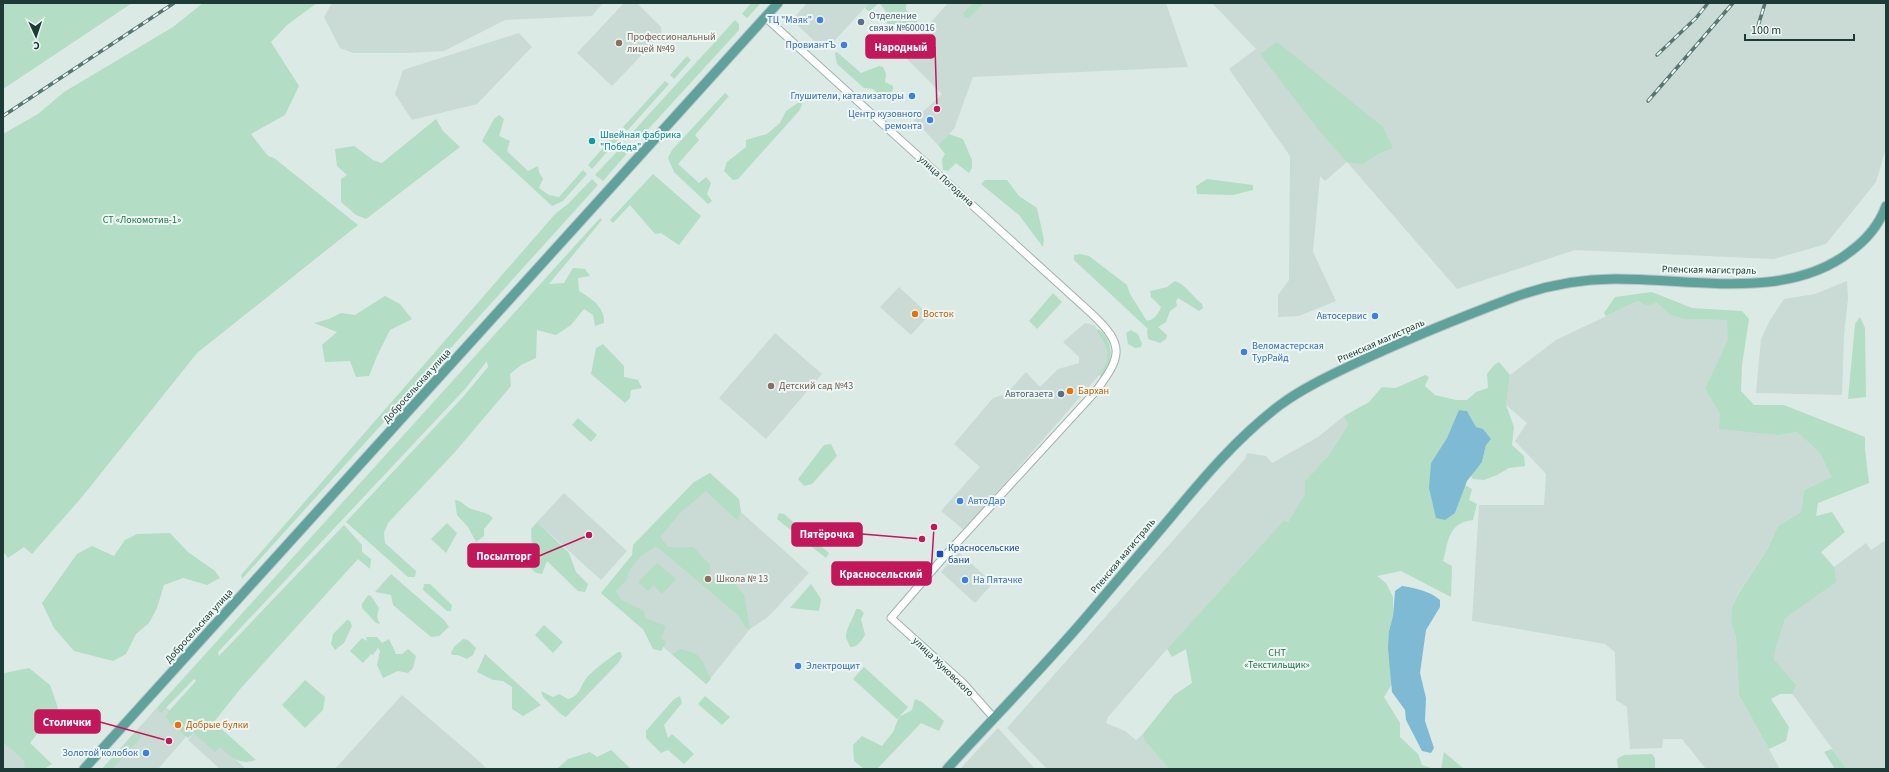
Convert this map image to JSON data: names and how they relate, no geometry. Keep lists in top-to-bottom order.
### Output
{
  "streets": {
    "main road": ["Рпенская магистраль", "Добросельская улица"],
    "street": ["улица Погодина", "улица Жуковского"]
  },
  "crossings": [
    ["улица Погодина", "Добросельская улица"],
    ["улица Погодина", "улица Жуковского"],
    ["Рпенская магистраль", "улица Жуковского"]
  ],
  "parks": ["СТ «Локомотив-1»", "СНТ «Текстильщик»"],
  "places": {
    "other": [
      "ТЦ \"Маяк\"",
      "Отделение связи №600016",
      "Профессиональный лицей №49",
      "ПровиантЪ",
      "Глушители, катализаторы",
      "Народный",
      "Центр кузовного ремонта",
      "Швейная фабрика \"Победа\"",
      "Восток",
      "Автосервис",
      "Веломастерская ТурРайд",
      "Детский сад №43",
      "Бархан",
      "Автогазета",
      "АвтоДар",
      "Красносельский",
      "Посылторг",
      "Пятёрочка",
      "Школа № 13",
      "На Пятачке",
      "Электрощит",
      "Добрые булки",
      "Столички",
      "Золотой колобок"
    ],
    "transit": ["Красносельские бани"]
  },
  "scale_bar": "100 m",
  "north": "bottom"
}
